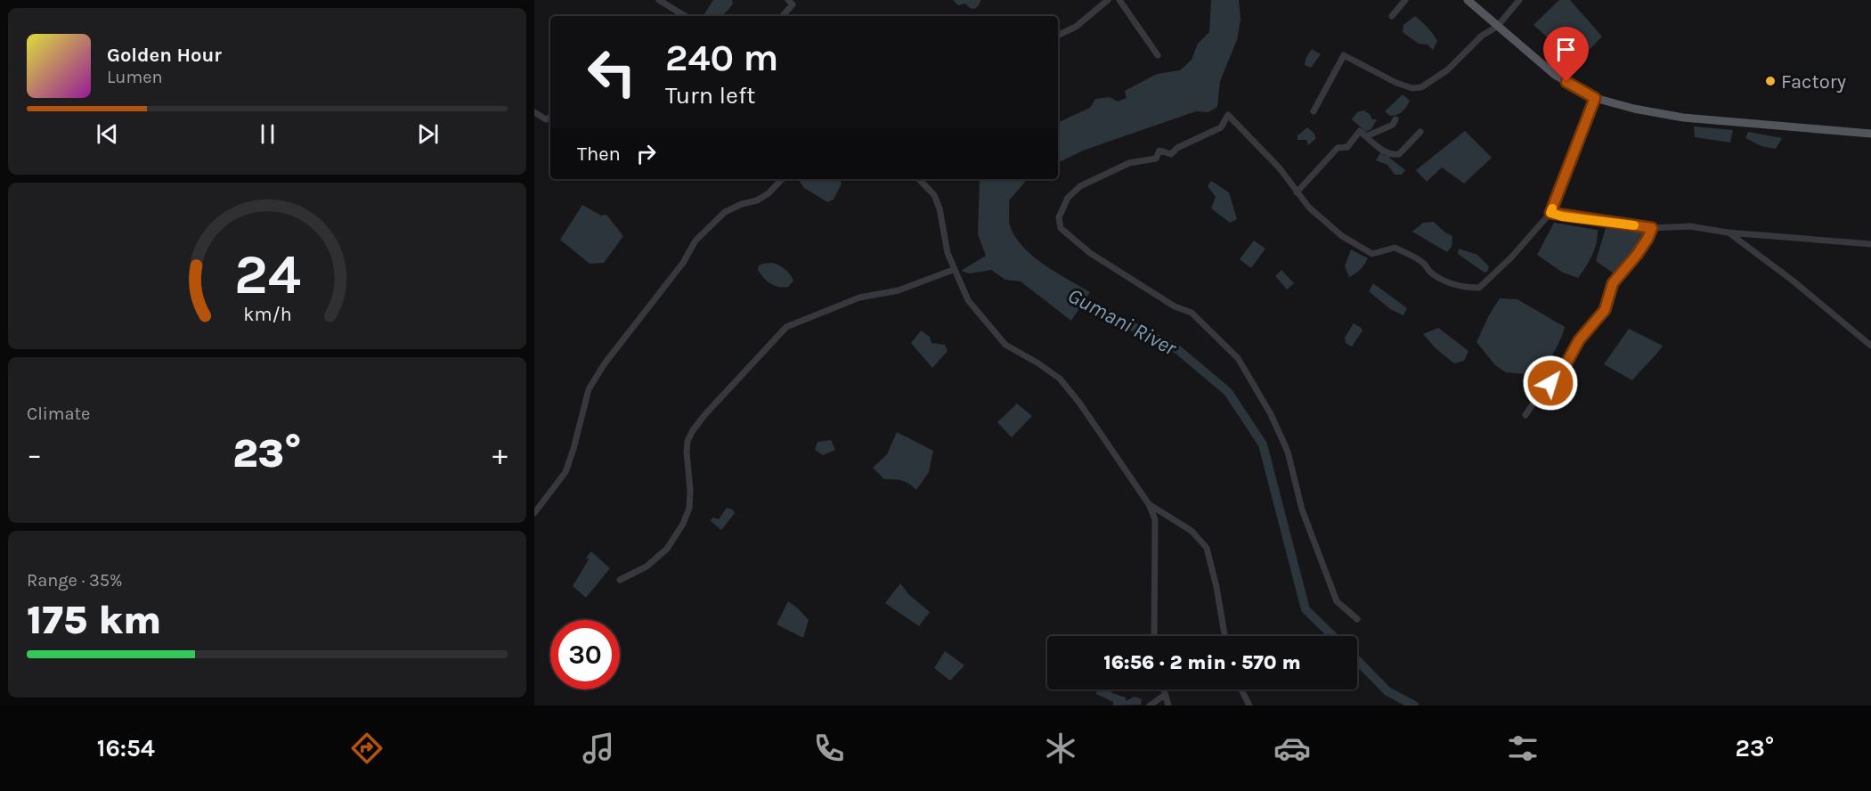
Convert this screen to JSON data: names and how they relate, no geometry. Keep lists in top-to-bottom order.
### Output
{
  "water": ["Gumani River"],
  "places": ["Factory"],
  "page": {
    "turn": ["240 m", "Turn left"],
    "song": ["Golden Hour", "Lumen"],
    "then": "Then",
    "tile": [
      "Climate",
      ["Range · 35%", "175 km"]
    ],
    "heat": ["−", "23°", "+"],
    "limit": "30",
    "trip": "16:56 · 2 min · 570 m",
    "tabs": ["16:54", "23°"],
    "gauge": ["24", "km/h"]
  }
}
